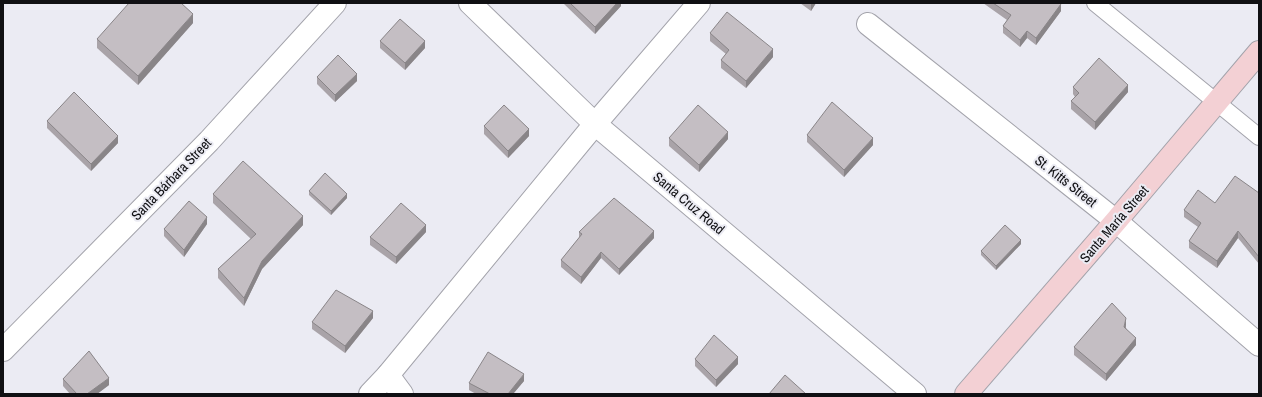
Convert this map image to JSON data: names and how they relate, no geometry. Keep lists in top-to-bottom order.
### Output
{
  "streets": {
    "street": [
      "Santa Bárbara Street",
      "St. Kitts Street",
      "Santa Cruz Road",
      "Santa María Street"
    ]
  },
  "crossings": [
    ["St. Kitts Street", "Santa María Street"]
  ]
}
